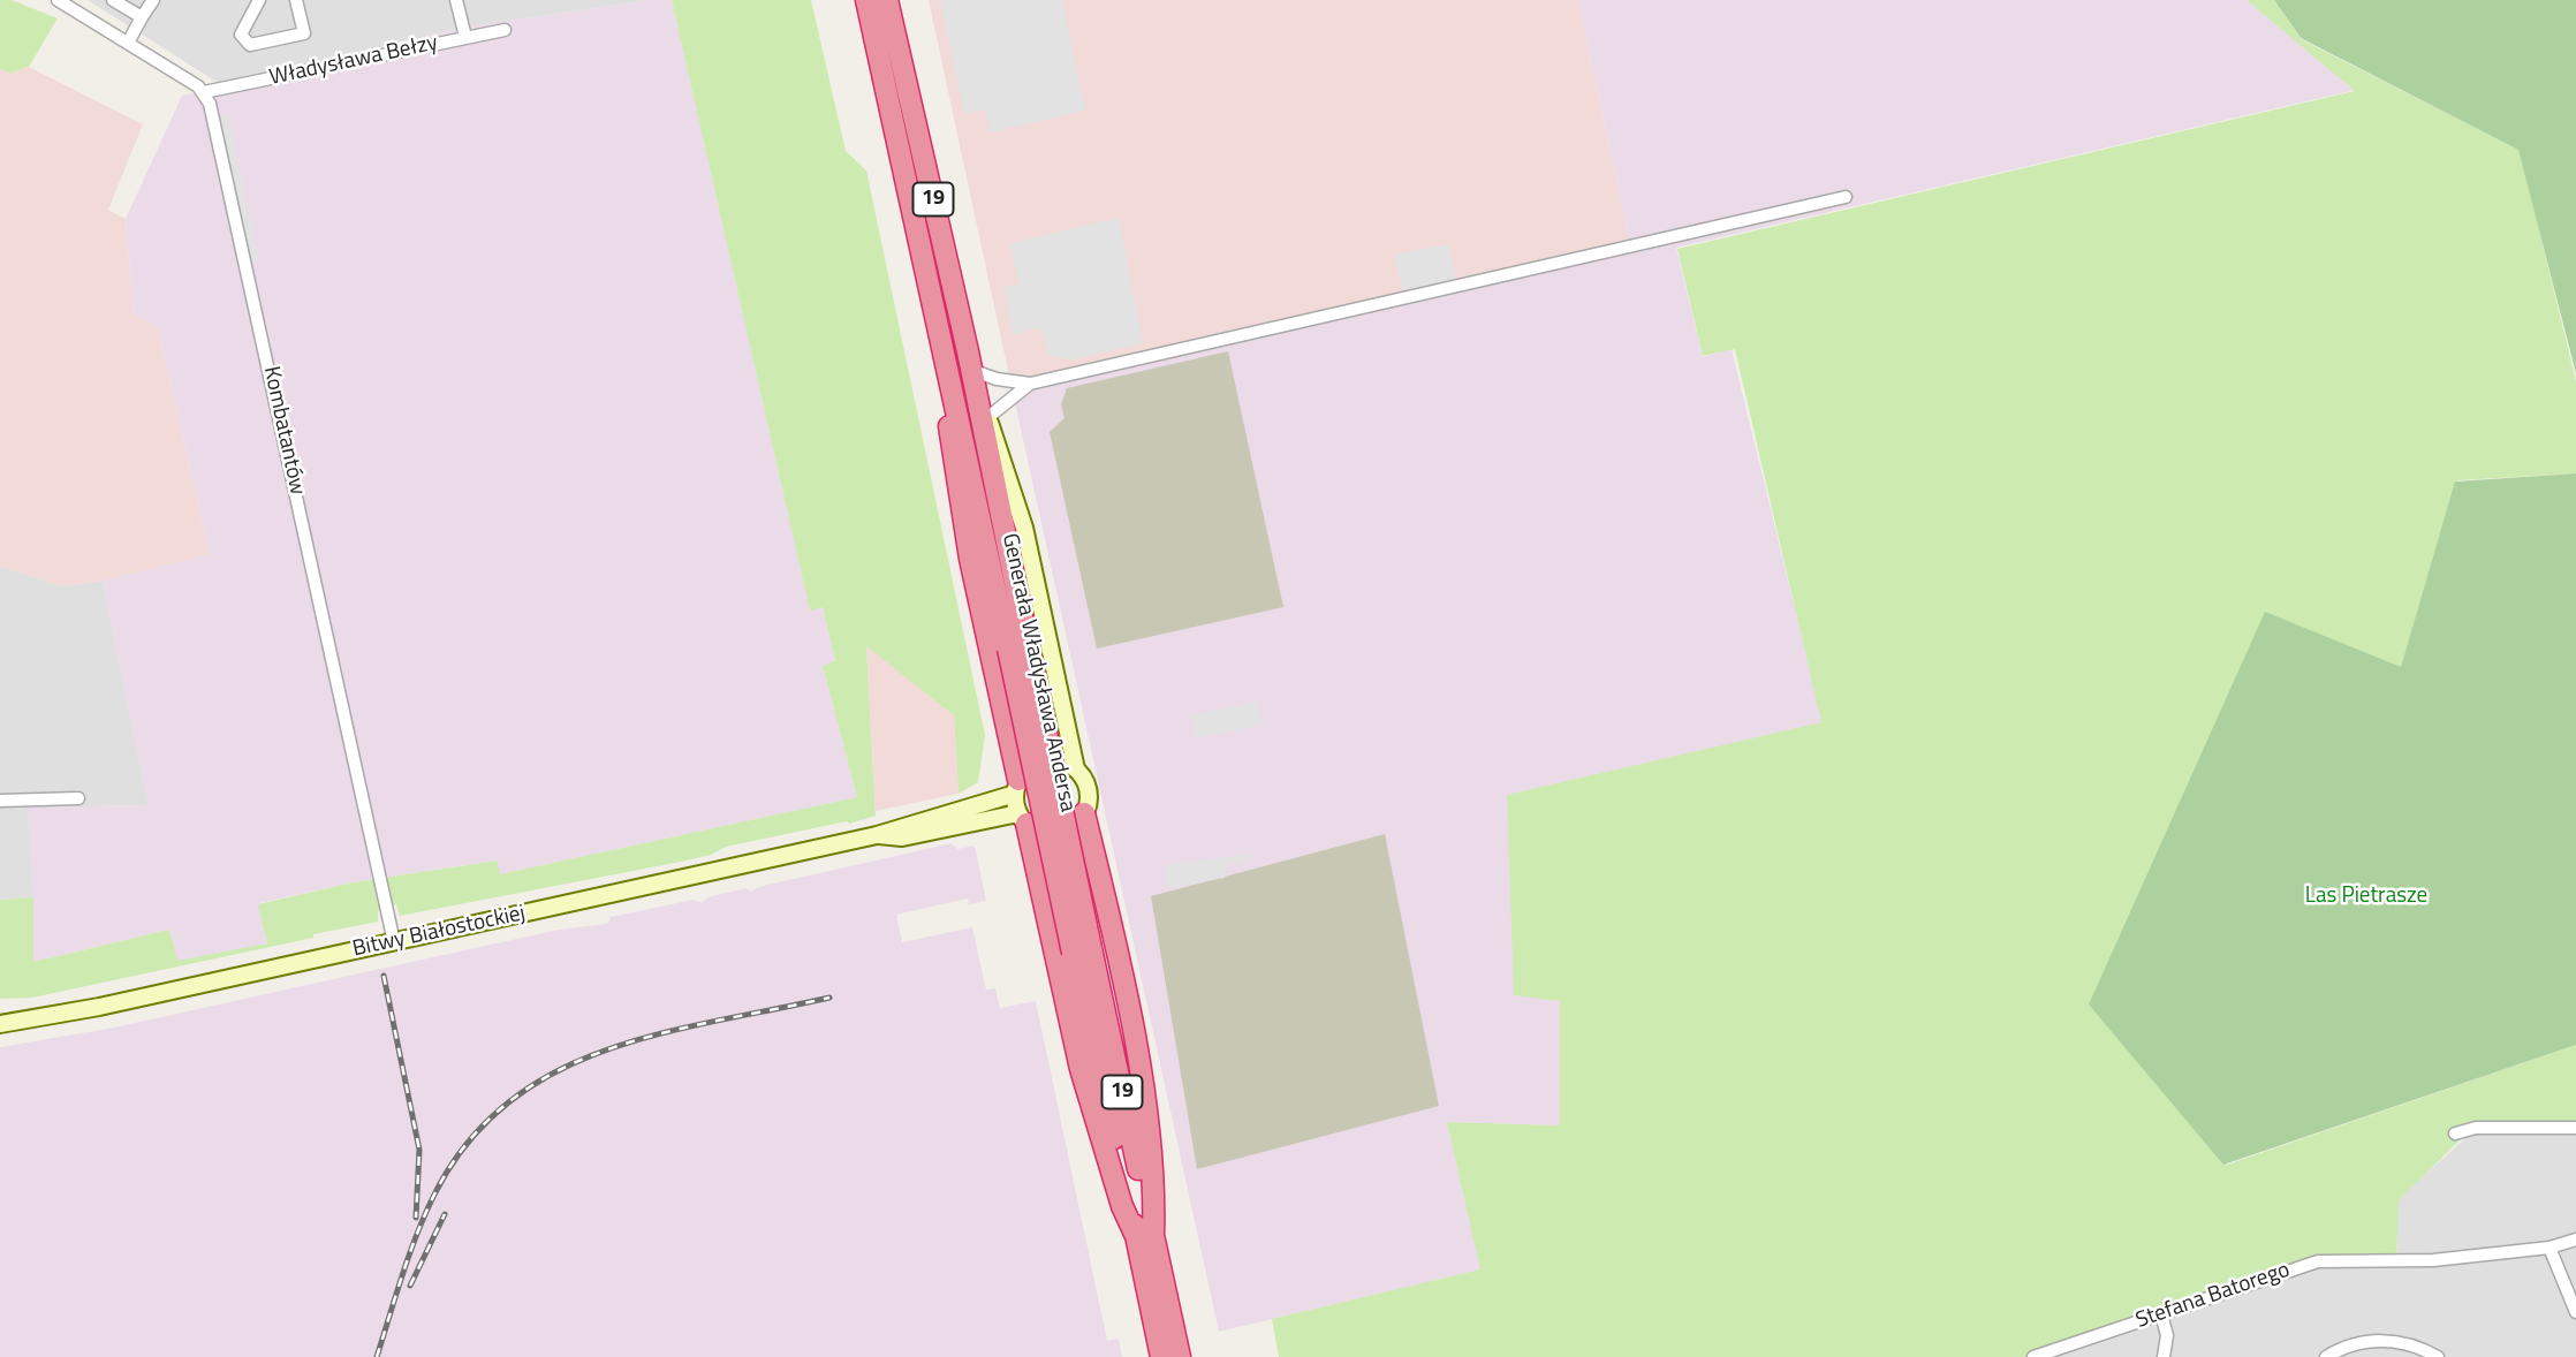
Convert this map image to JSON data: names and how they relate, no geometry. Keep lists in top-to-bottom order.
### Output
{
  "streets": {
    "highway": ["19", "Generała Władysława Andersa"],
    "street": [
      "Władysława Bełzy",
      "Kombatantów",
      "Bitwy Białostockiej",
      "Stefana Batorego"
    ]
  },
  "crossings": [
    ["Władysława Bełzy", "Kombatantów"],
    ["Kombatantów", "Bitwy Białostockiej"]
  ],
  "parks": ["Las Pietrasze"]
}
